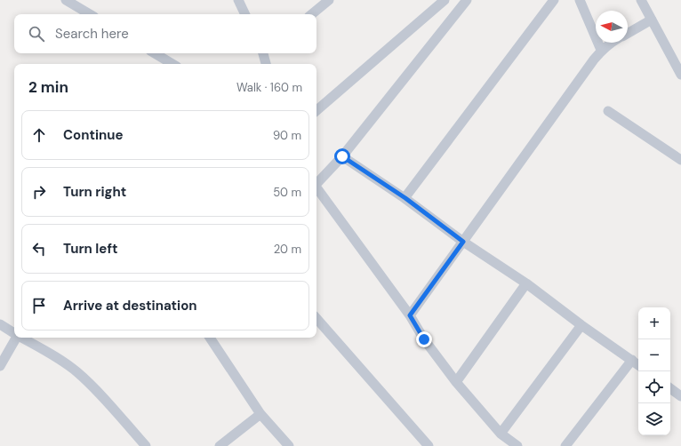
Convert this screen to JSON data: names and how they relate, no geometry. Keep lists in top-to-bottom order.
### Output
{
  "north": "left",
  "page": {
    "search": "Search here",
    "heading": ["2 min", "Walk · 160 m"],
    "list": [
      ["Continue", "90 m"],
      ["Turn right", "50 m"],
      ["Turn left", "20 m"],
      "Arrive at destination"
    ],
    "map_buttons": ["+", "−"]
  }
}
